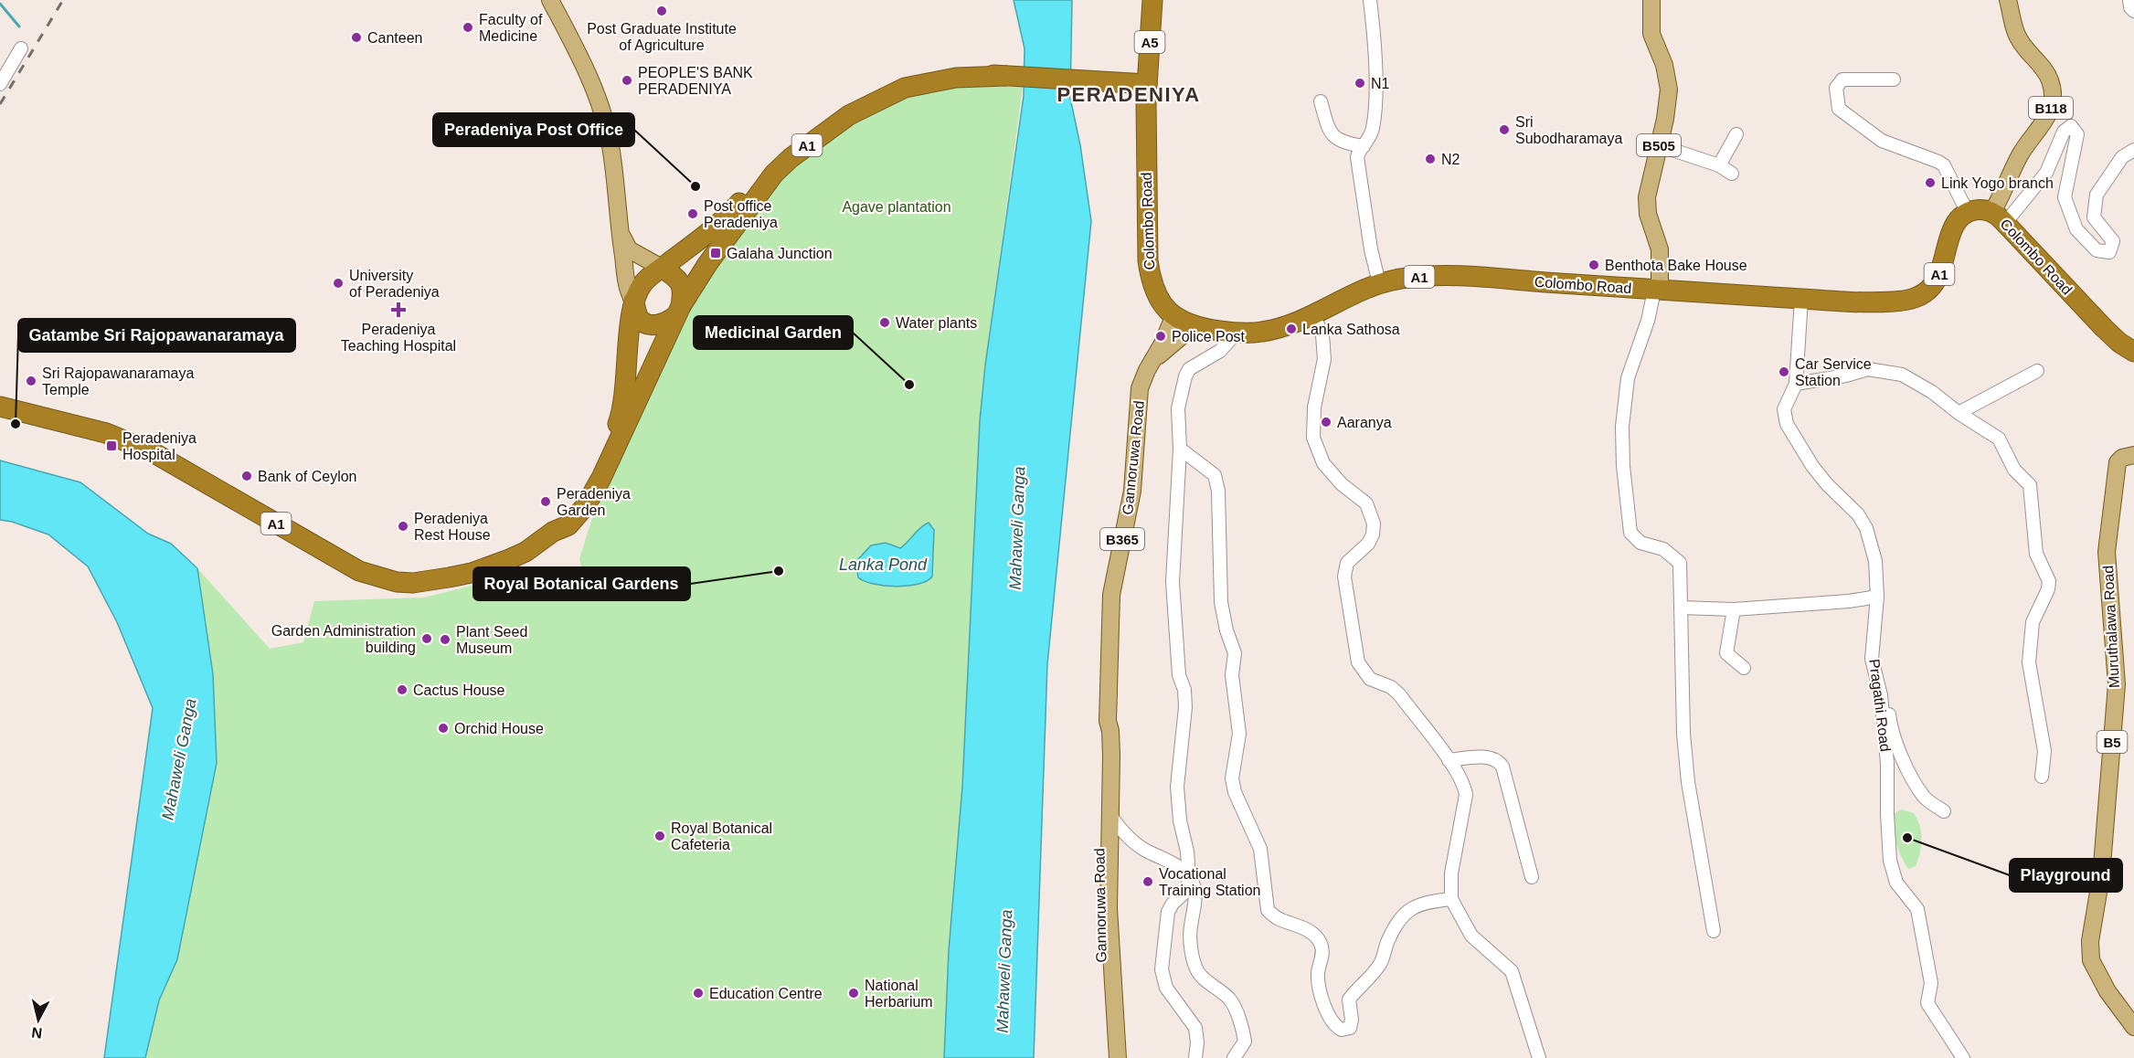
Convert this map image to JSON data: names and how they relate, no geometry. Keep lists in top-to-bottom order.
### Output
{
  "streets": {
    "highway": ["A5", "A1", "Colombo Road"],
    "main road": [
      "B118",
      "B505",
      "Gannoruwa Road",
      "B365",
      "Muruthalawa Road",
      "B5"
    ],
    "street": ["Pragathi Road"]
  },
  "crossings": [
    ["A5", "A1"],
    ["A5", "Colombo Road"],
    ["B118", "Colombo Road"],
    ["A1", "Colombo Road"],
    ["B505", "Colombo Road"],
    ["Colombo Road", "Gannoruwa Road"],
    ["Colombo Road", "Pragathi Road"]
  ],
  "districts": ["PERADENIYA"],
  "water": ["Mahaweli Ganga", "Lanka Pond"],
  "parks": ["Agave plantation"],
  "places": {
    "other": [
      "Post Graduate Institute of Agriculture",
      "Faculty of Medicine",
      "Canteen",
      "PEOPLE'S BANK PERADENIYA",
      "N1",
      "Sri Subodharamaya",
      "N2",
      "Link Yogo branch",
      "Peradeniya Post Office",
      "Post office Peradeniya",
      "Benthota Bake House",
      "University of Peradeniya",
      "Water plants",
      "Lanka Sathosa",
      "Police Post",
      "Car Service Station",
      "Sri Rajopawanaramaya Temple",
      "Medicinal Garden",
      "Aaranya",
      "Gatambe Sri Rajopawanaramaya",
      "Bank of Ceylon",
      "Peradeniya Garden",
      "Peradeniya Rest House",
      "Royal Botanical Gardens",
      "Garden Administration building",
      "Plant Seed Museum",
      "Cactus House",
      "Orchid House",
      "Royal Botanical Cafeteria",
      "Playground",
      "Vocational Training Station",
      "Education Centre",
      "National Herbarium"
    ],
    "transit": ["Galaha Junction", "Peradeniya Hospital"],
    "health": ["Peradeniya Teaching Hospital"]
  },
  "north": "bottom"
}
